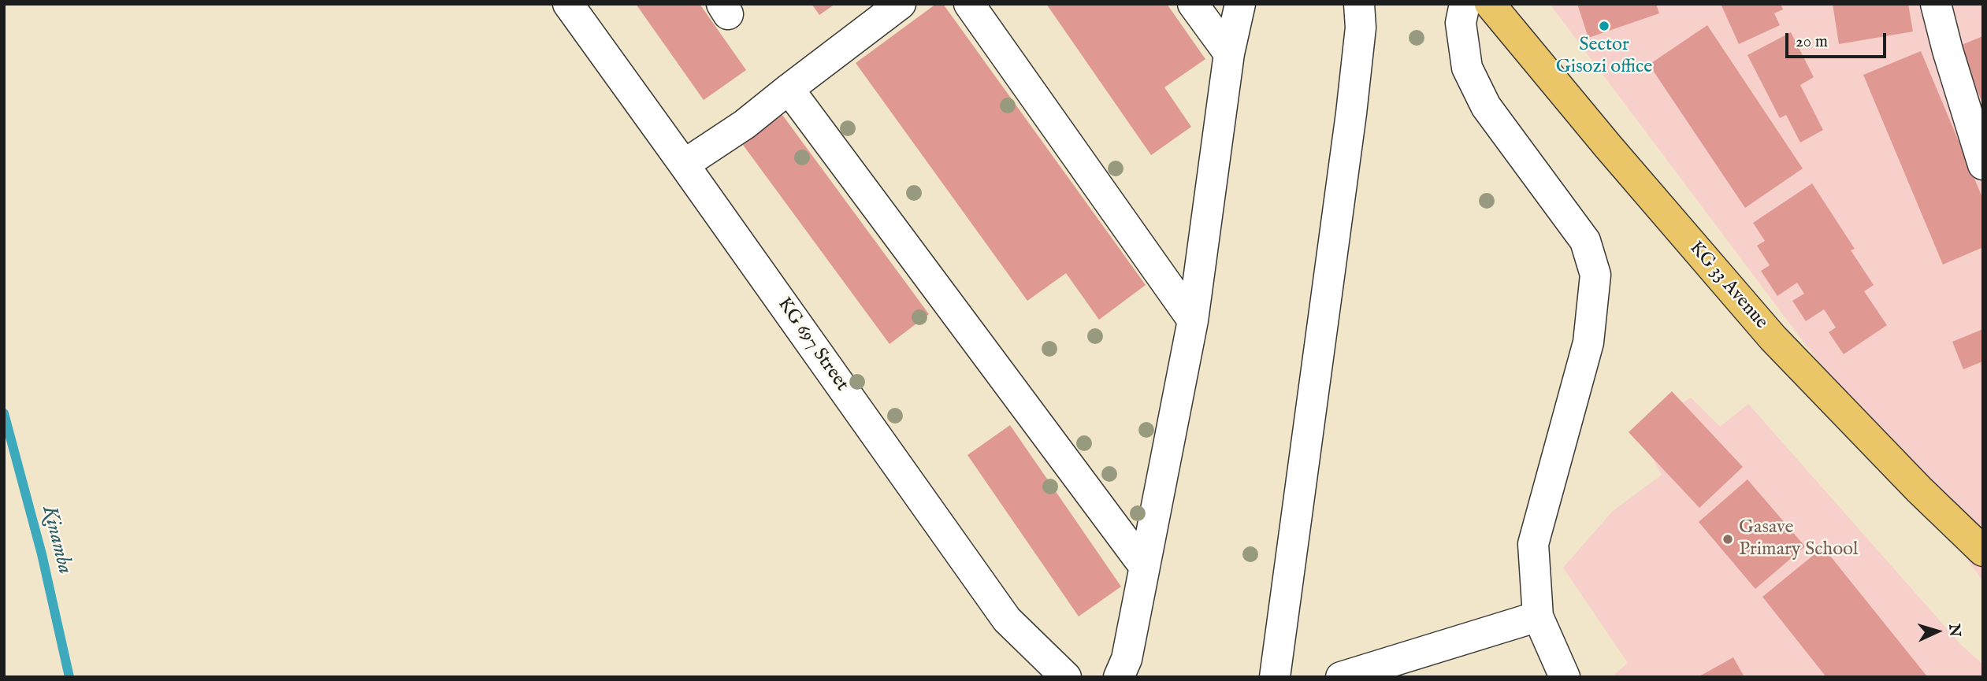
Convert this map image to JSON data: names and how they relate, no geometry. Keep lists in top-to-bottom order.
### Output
{
  "streets": {
    "main road": ["KG 33 Avenue"],
    "street": ["KG 697 Street"]
  },
  "water": ["Kinamba"],
  "places": ["Sector Gisozi office", "Gasave Primary School"],
  "scale_bar": "20 m",
  "north": "right"
}
